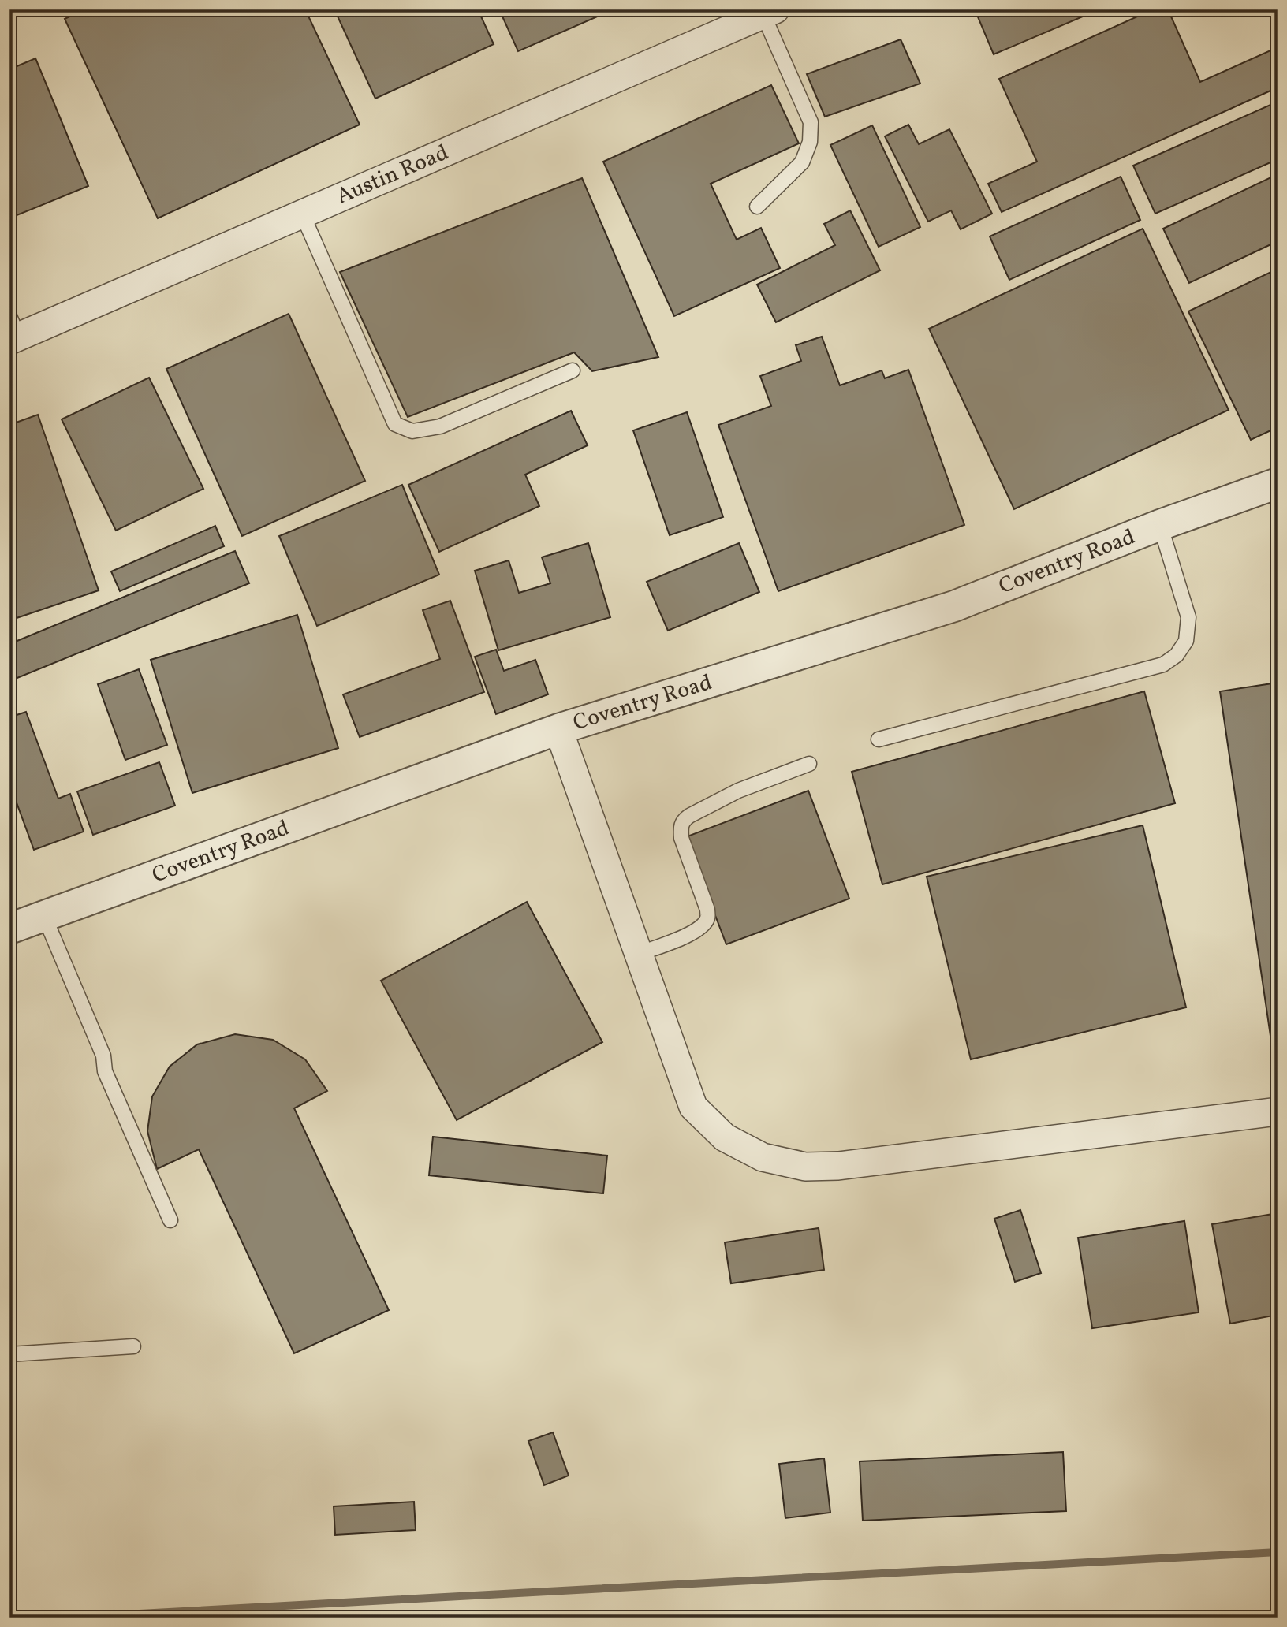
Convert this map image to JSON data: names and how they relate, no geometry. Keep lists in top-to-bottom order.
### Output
{
  "streets": {
    "street": ["Austin Road", "Coventry Road"]
  }
}
